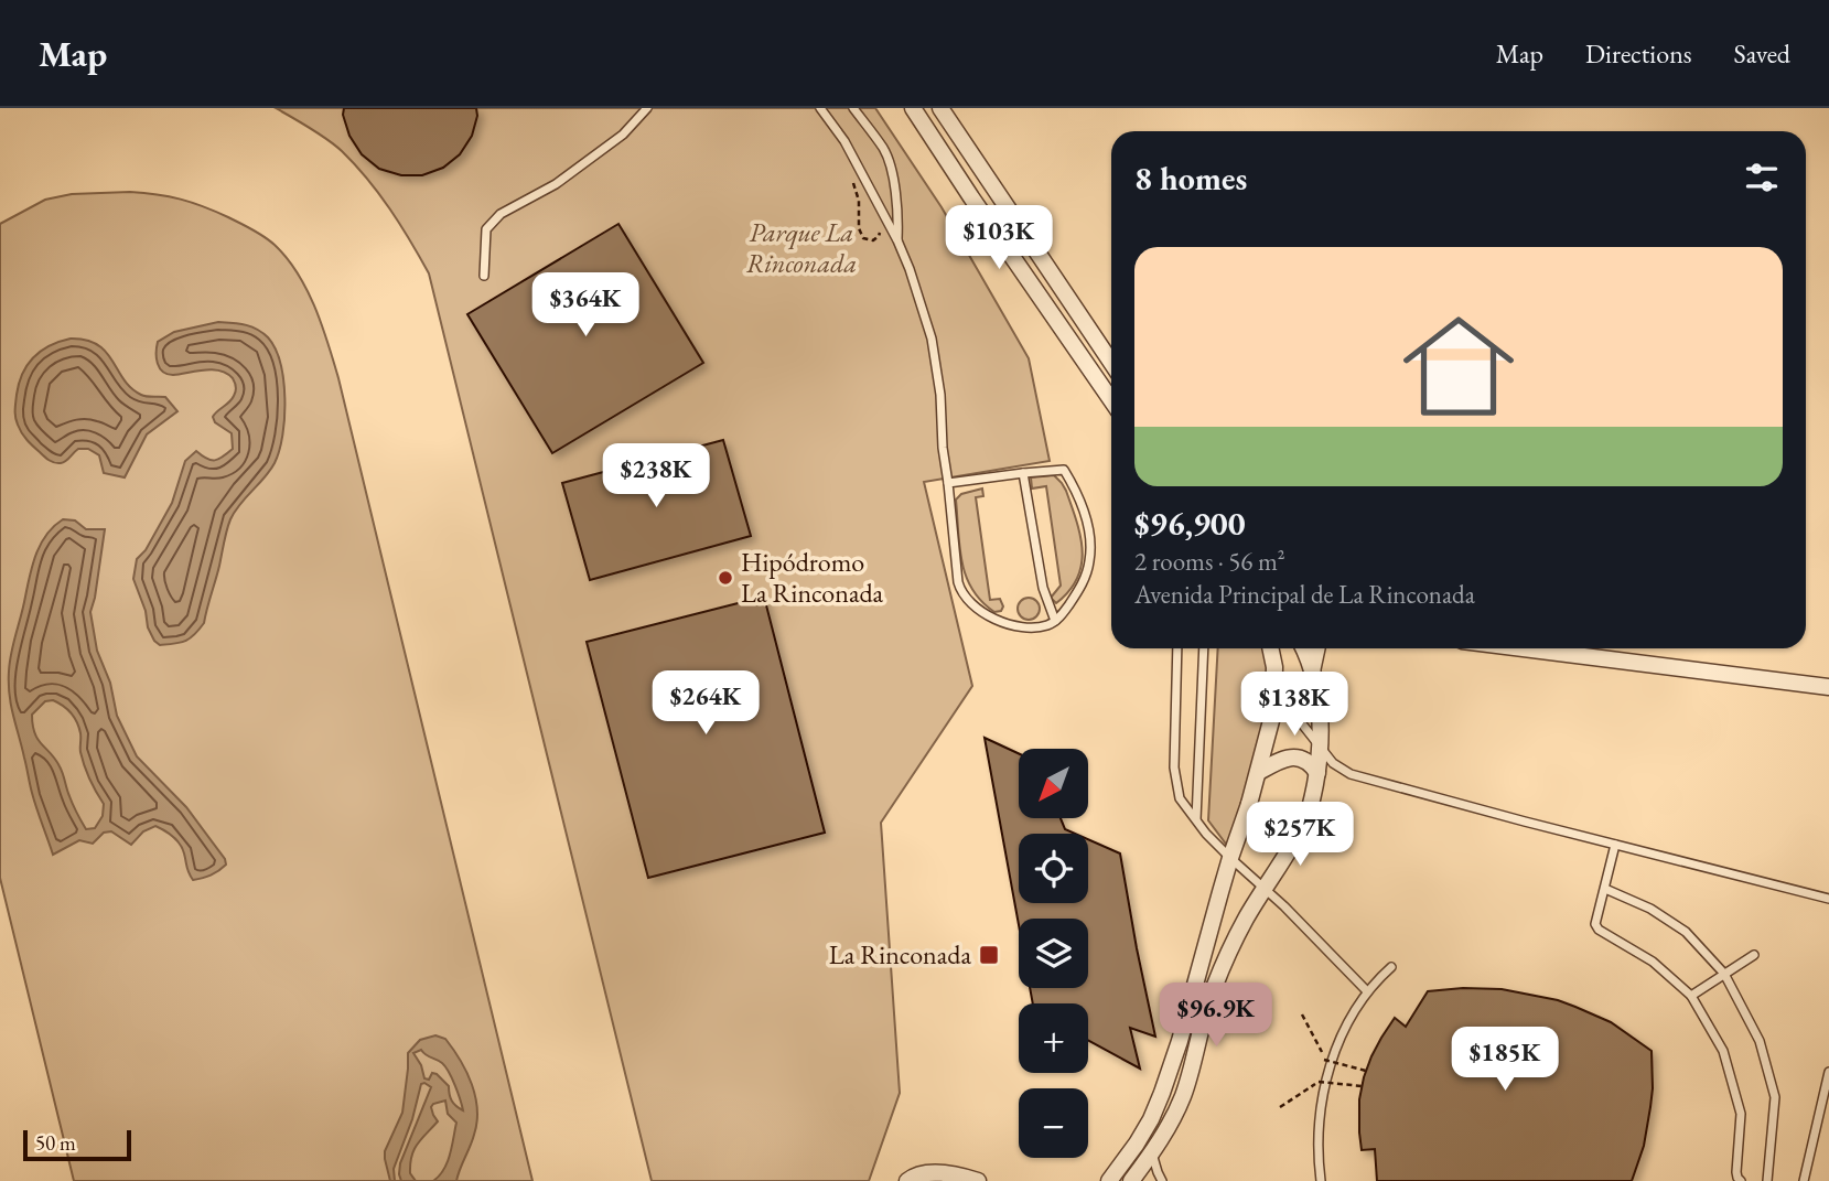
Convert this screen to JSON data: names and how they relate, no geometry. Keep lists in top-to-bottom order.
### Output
{
  "parks": ["Parque La Rinconada"],
  "places": {
    "other": ["Hipódromo La Rinconada"],
    "transit": ["La Rinconada"]
  },
  "scale_bar": "50 m",
  "north": "bottom left",
  "page": {
    "header": "Map",
    "nav": ["Map", "Directions", "Saved"],
    "heading": "8 homes",
    "price": [
      "$103K",
      "$364K",
      "$238K",
      "$264K",
      "$138K",
      "$257K",
      "$96.9K",
      "$185K"
    ],
    "list": [
      {
        "name": "$96,900",
        "note": "2 rooms · 56 m² · Avenida Principal de La Rinconada"
      }
    ],
    "map_buttons": ["+", "−"],
    "scale": "50 m"
  }
}
